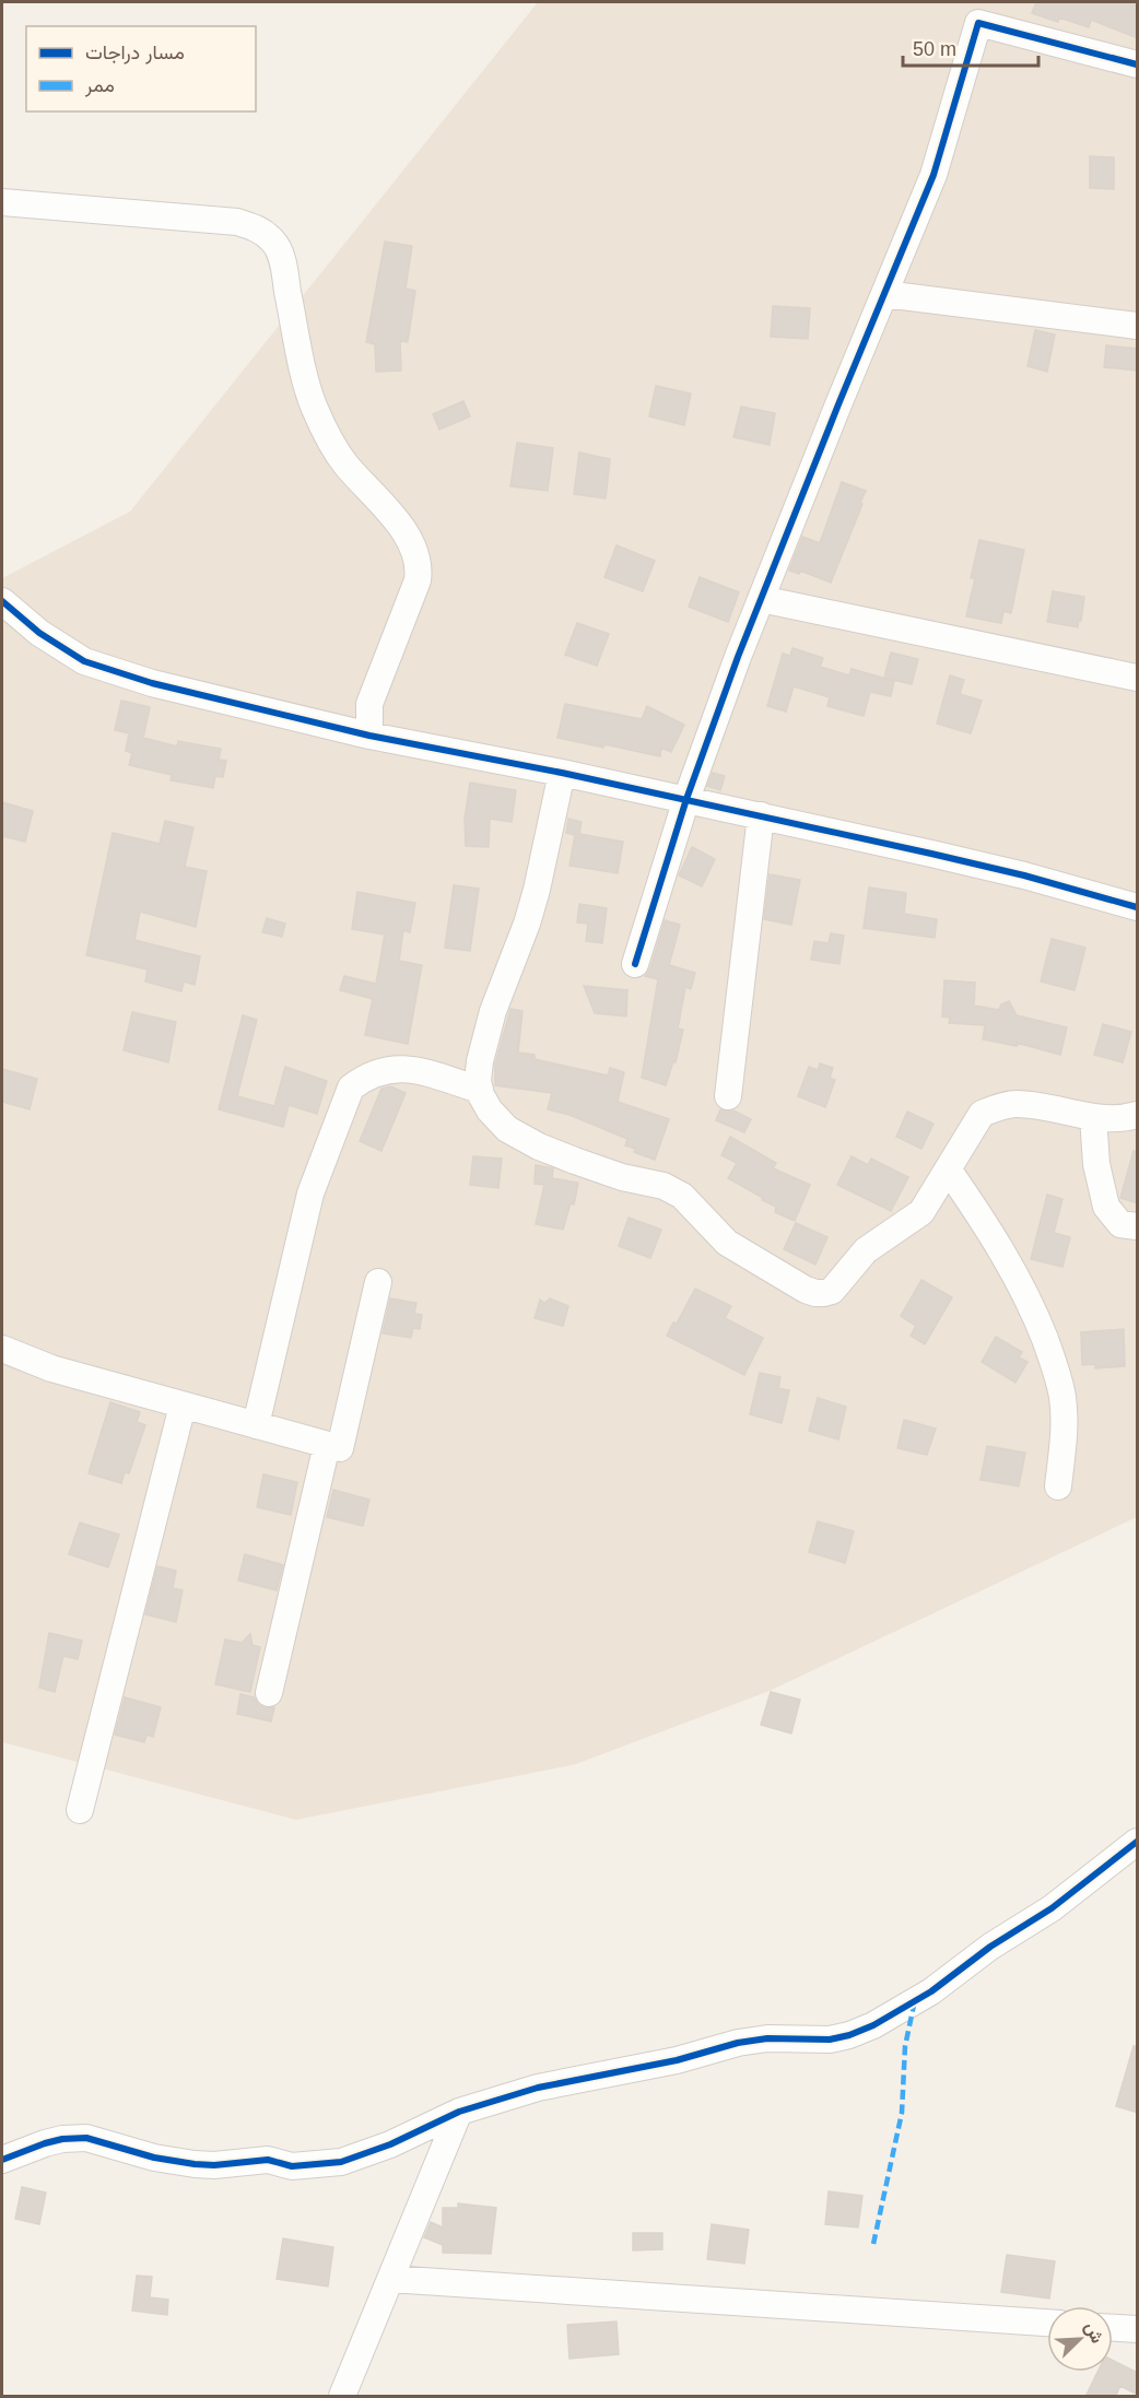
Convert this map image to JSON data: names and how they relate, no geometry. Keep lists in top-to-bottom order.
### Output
{
  "legend": ["مسار دراجات", "ممر"],
  "scale_bar": "50 m",
  "north": "top right"
}
